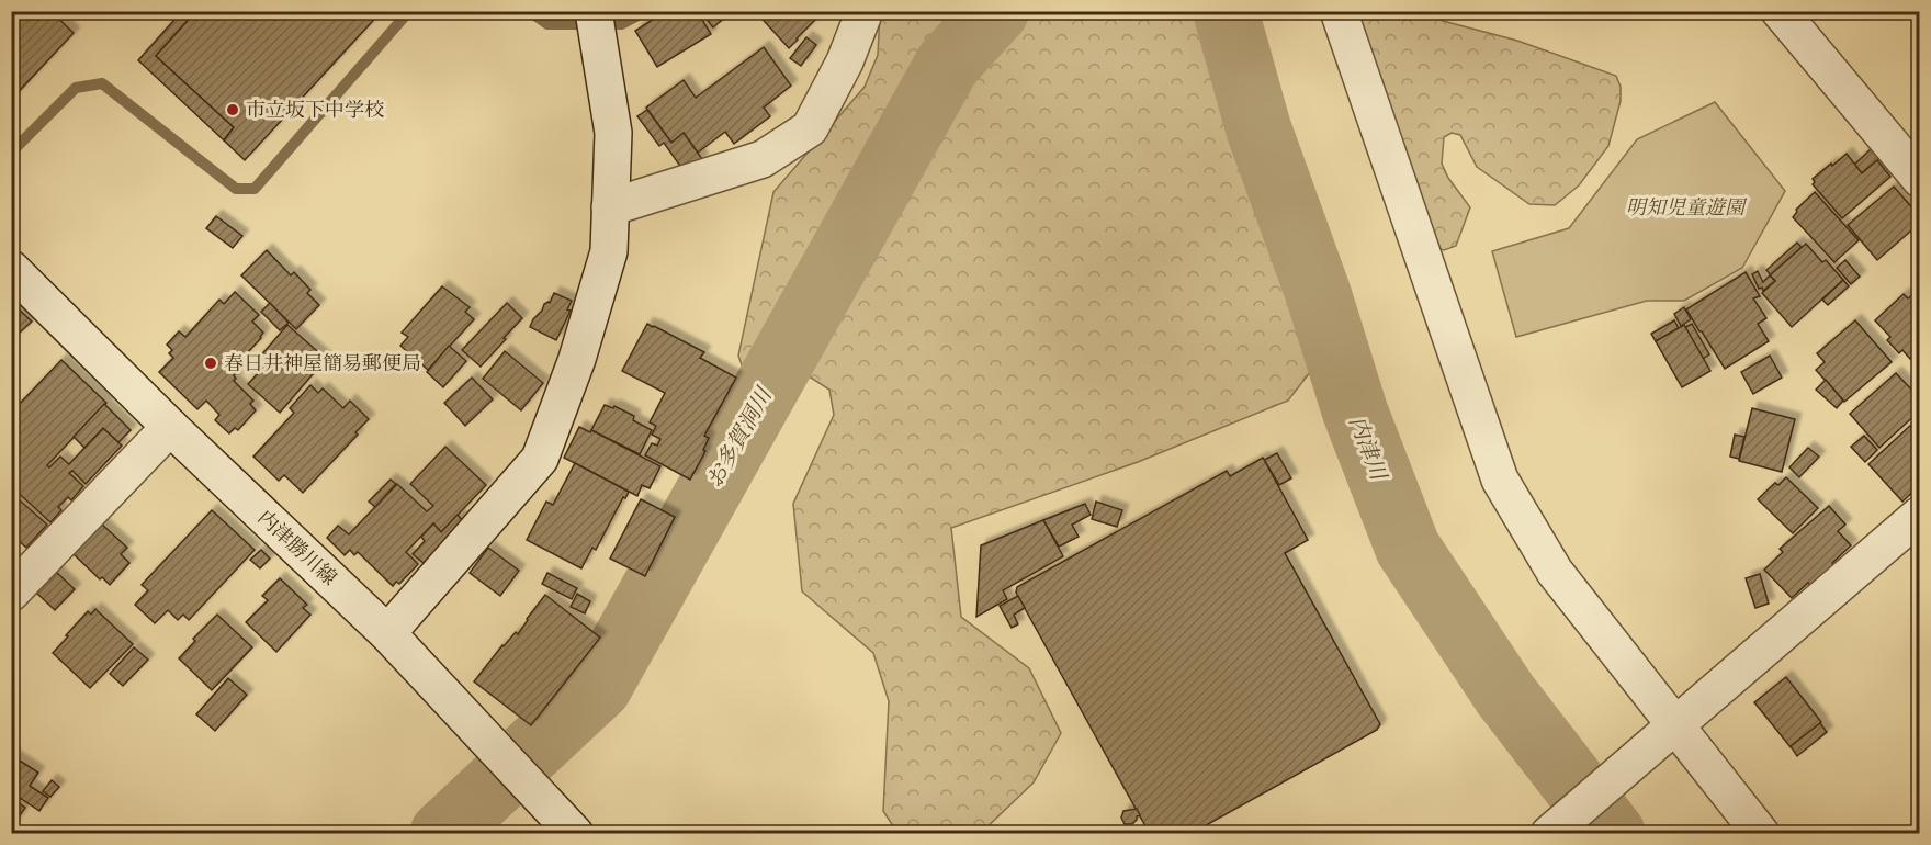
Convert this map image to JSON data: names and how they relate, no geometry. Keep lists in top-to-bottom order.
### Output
{
  "streets": {
    "street": ["内津勝川線"]
  },
  "water": ["お多賀洞川", "内津川"],
  "parks": ["明知児童遊園"],
  "places": ["市立坂下中学校", "春日井神屋簡易郵便局"]
}
